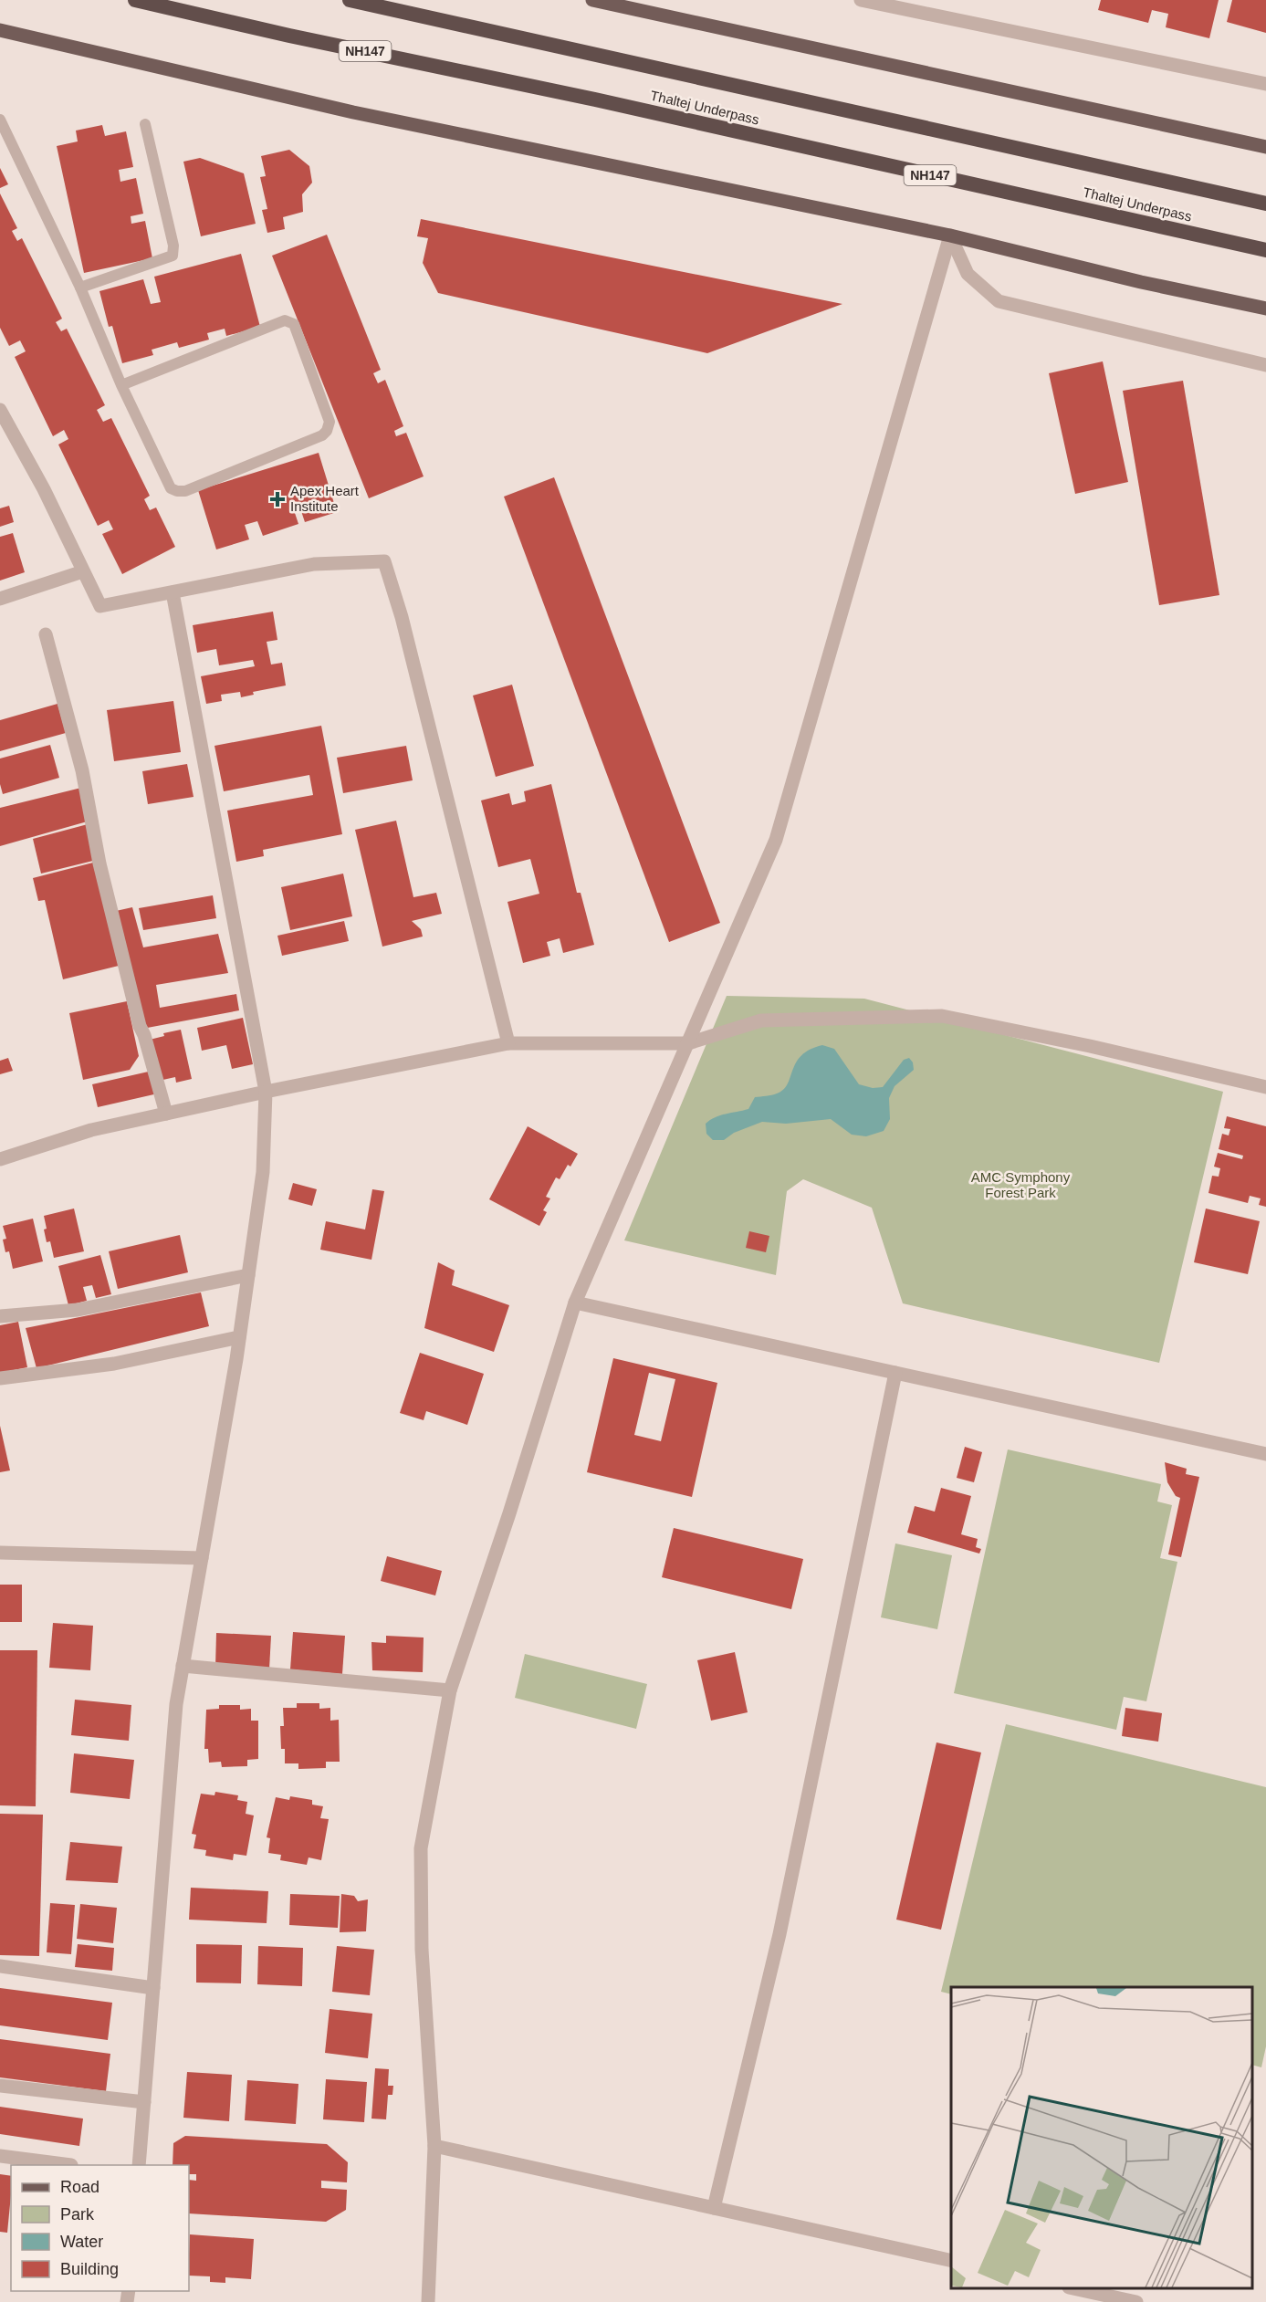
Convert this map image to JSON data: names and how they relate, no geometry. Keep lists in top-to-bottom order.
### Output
{
  "streets": {
    "highway": ["NH147", "Thaltej Underpass"]
  },
  "parks": ["AMC Symphony Forest Park"],
  "places": {
    "health": ["Apex Heart Institute"]
  },
  "legend": [
    "Road",
    "Park",
    "Water",
    "Building"
  ]
}
